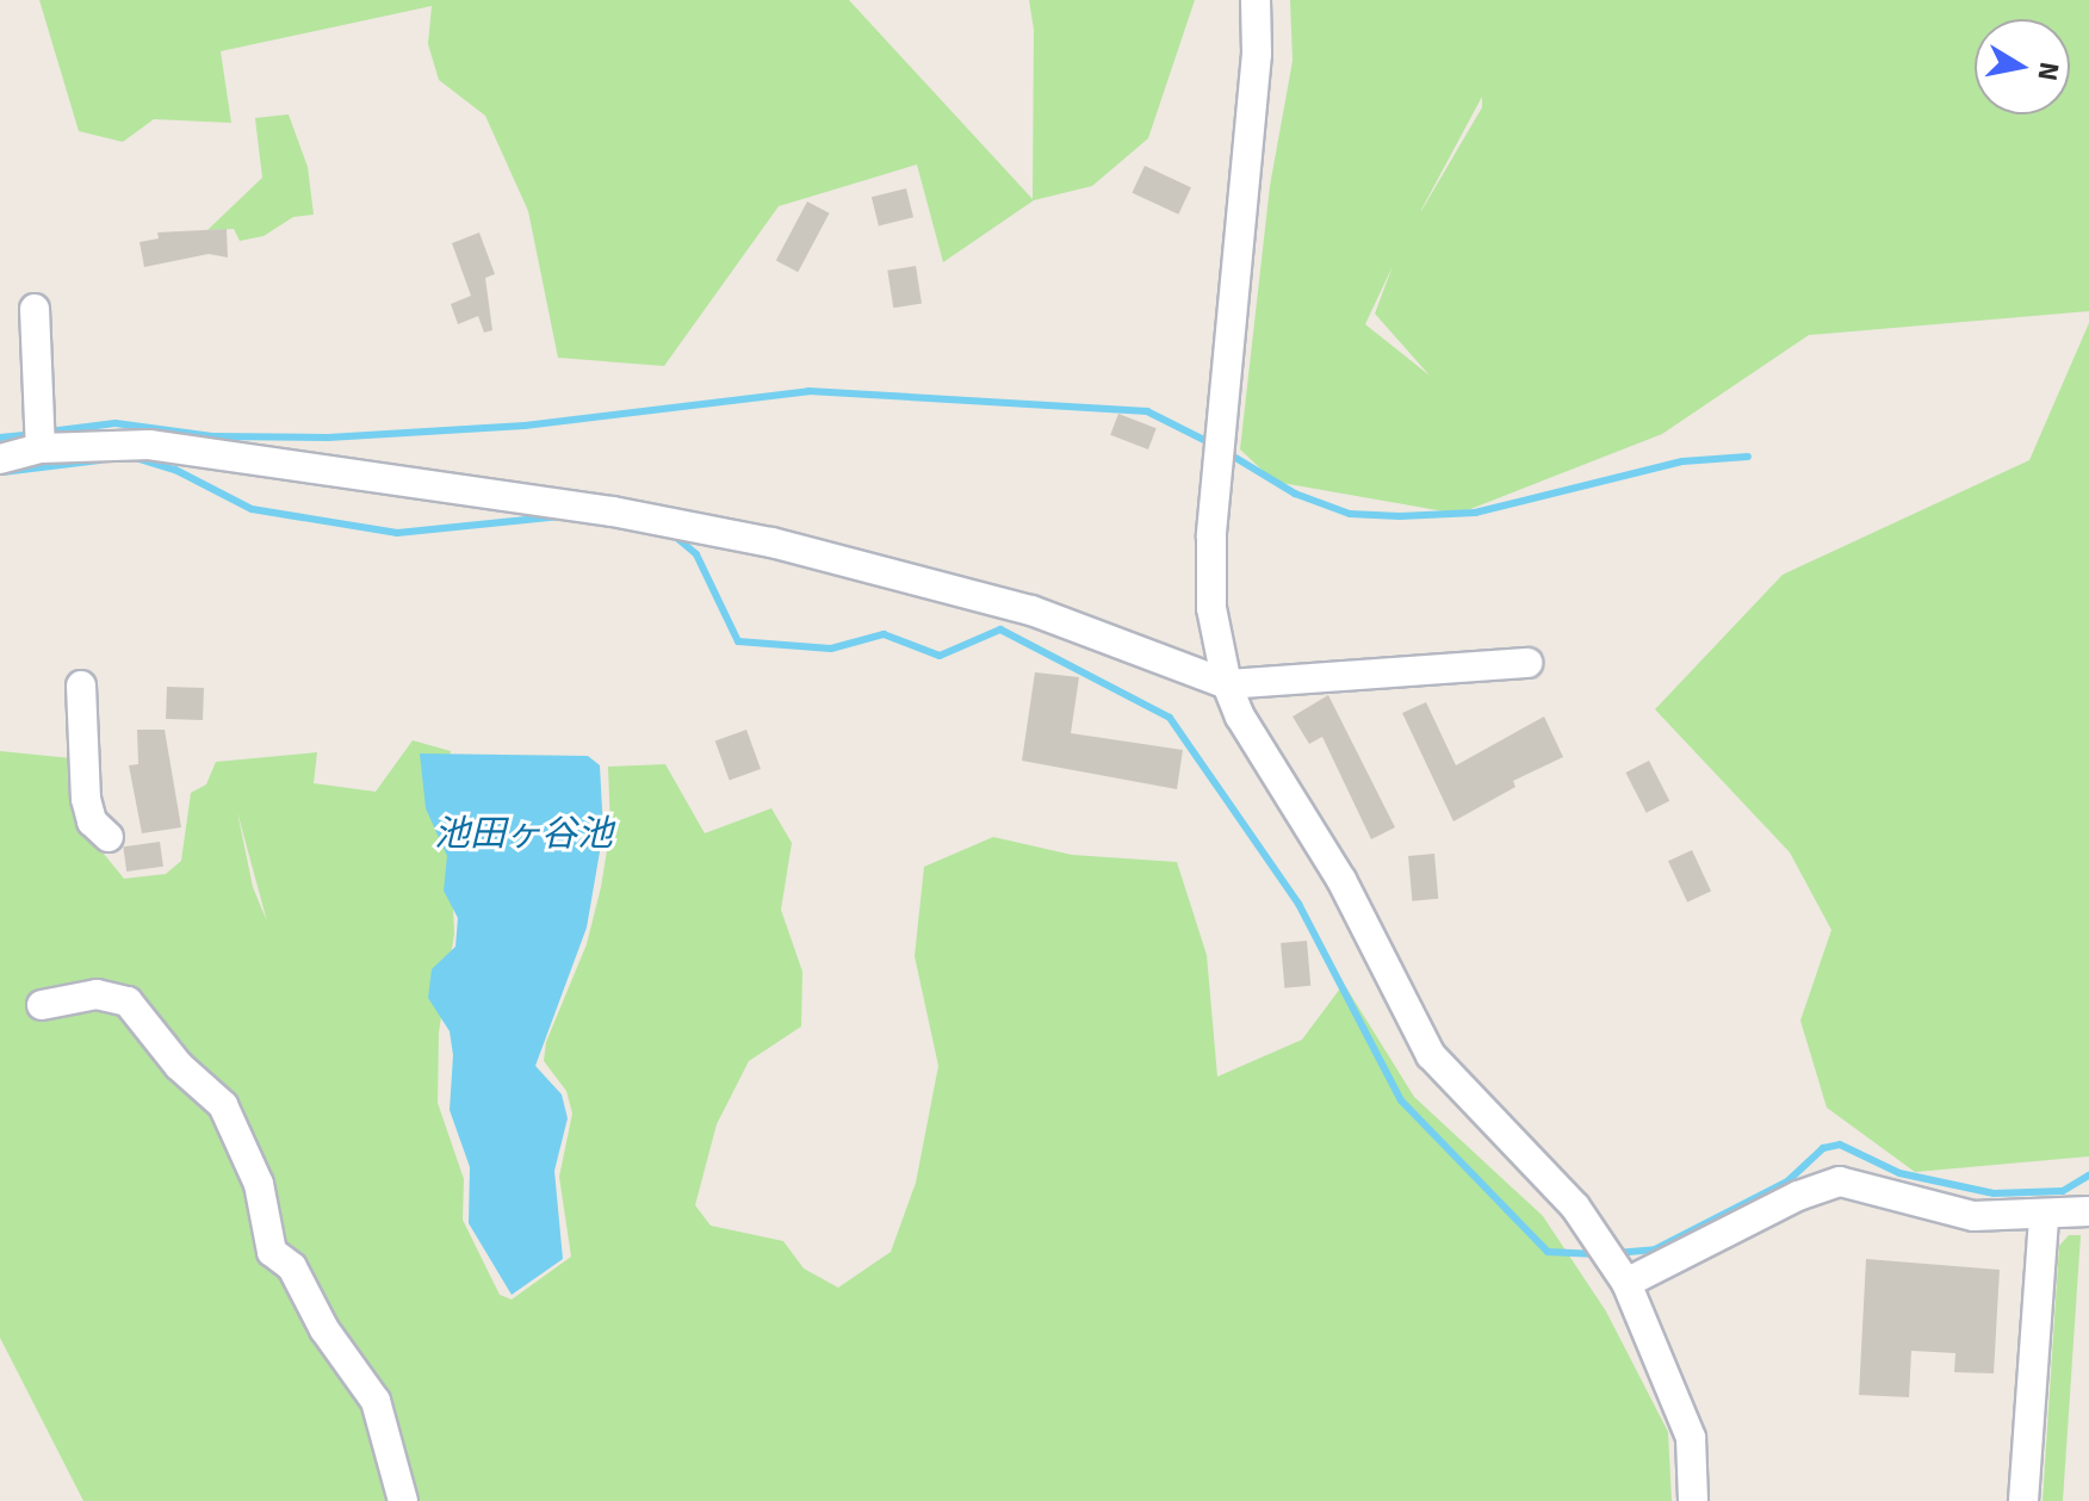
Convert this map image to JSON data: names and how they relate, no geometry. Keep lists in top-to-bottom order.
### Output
{
  "water": ["池田ヶ谷池"],
  "north": "right"
}
